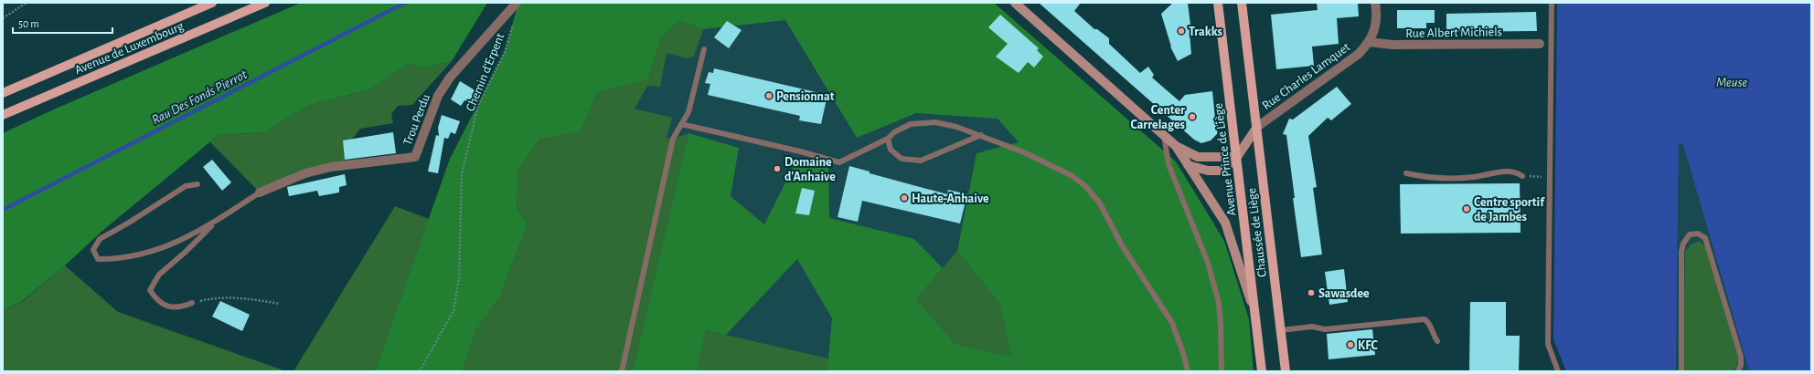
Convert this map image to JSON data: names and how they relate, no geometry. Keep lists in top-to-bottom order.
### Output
{
  "streets": {
    "main road": ["Avenue de Luxembourg", "Avenue Prince de Liège", "Chaussée de Liège"],
    "street": ["Rue Albert Michiels", "Rue Charles Lamquet", "Trou Perdu"],
    "path": ["Chemin d'Erpent"]
  },
  "crossings": [
    ["Rue Albert Michiels", "Rue Charles Lamquet"],
    ["Rue Charles Lamquet", "Chaussée de Liège"],
    ["Avenue Prince de Liège", "Chaussée de Liège"]
  ],
  "water": ["Meuse", "Rau Des Fonds Pierrot"],
  "places": [
    "Trakks",
    "Pensionnat",
    "Center Carrelages",
    "Domaine d'Anhaive",
    "Haute-Anhaive",
    "Centre sportif de Jambes",
    "Sawasdee",
    "KFC"
  ],
  "scale_bar": "50 m"
}
